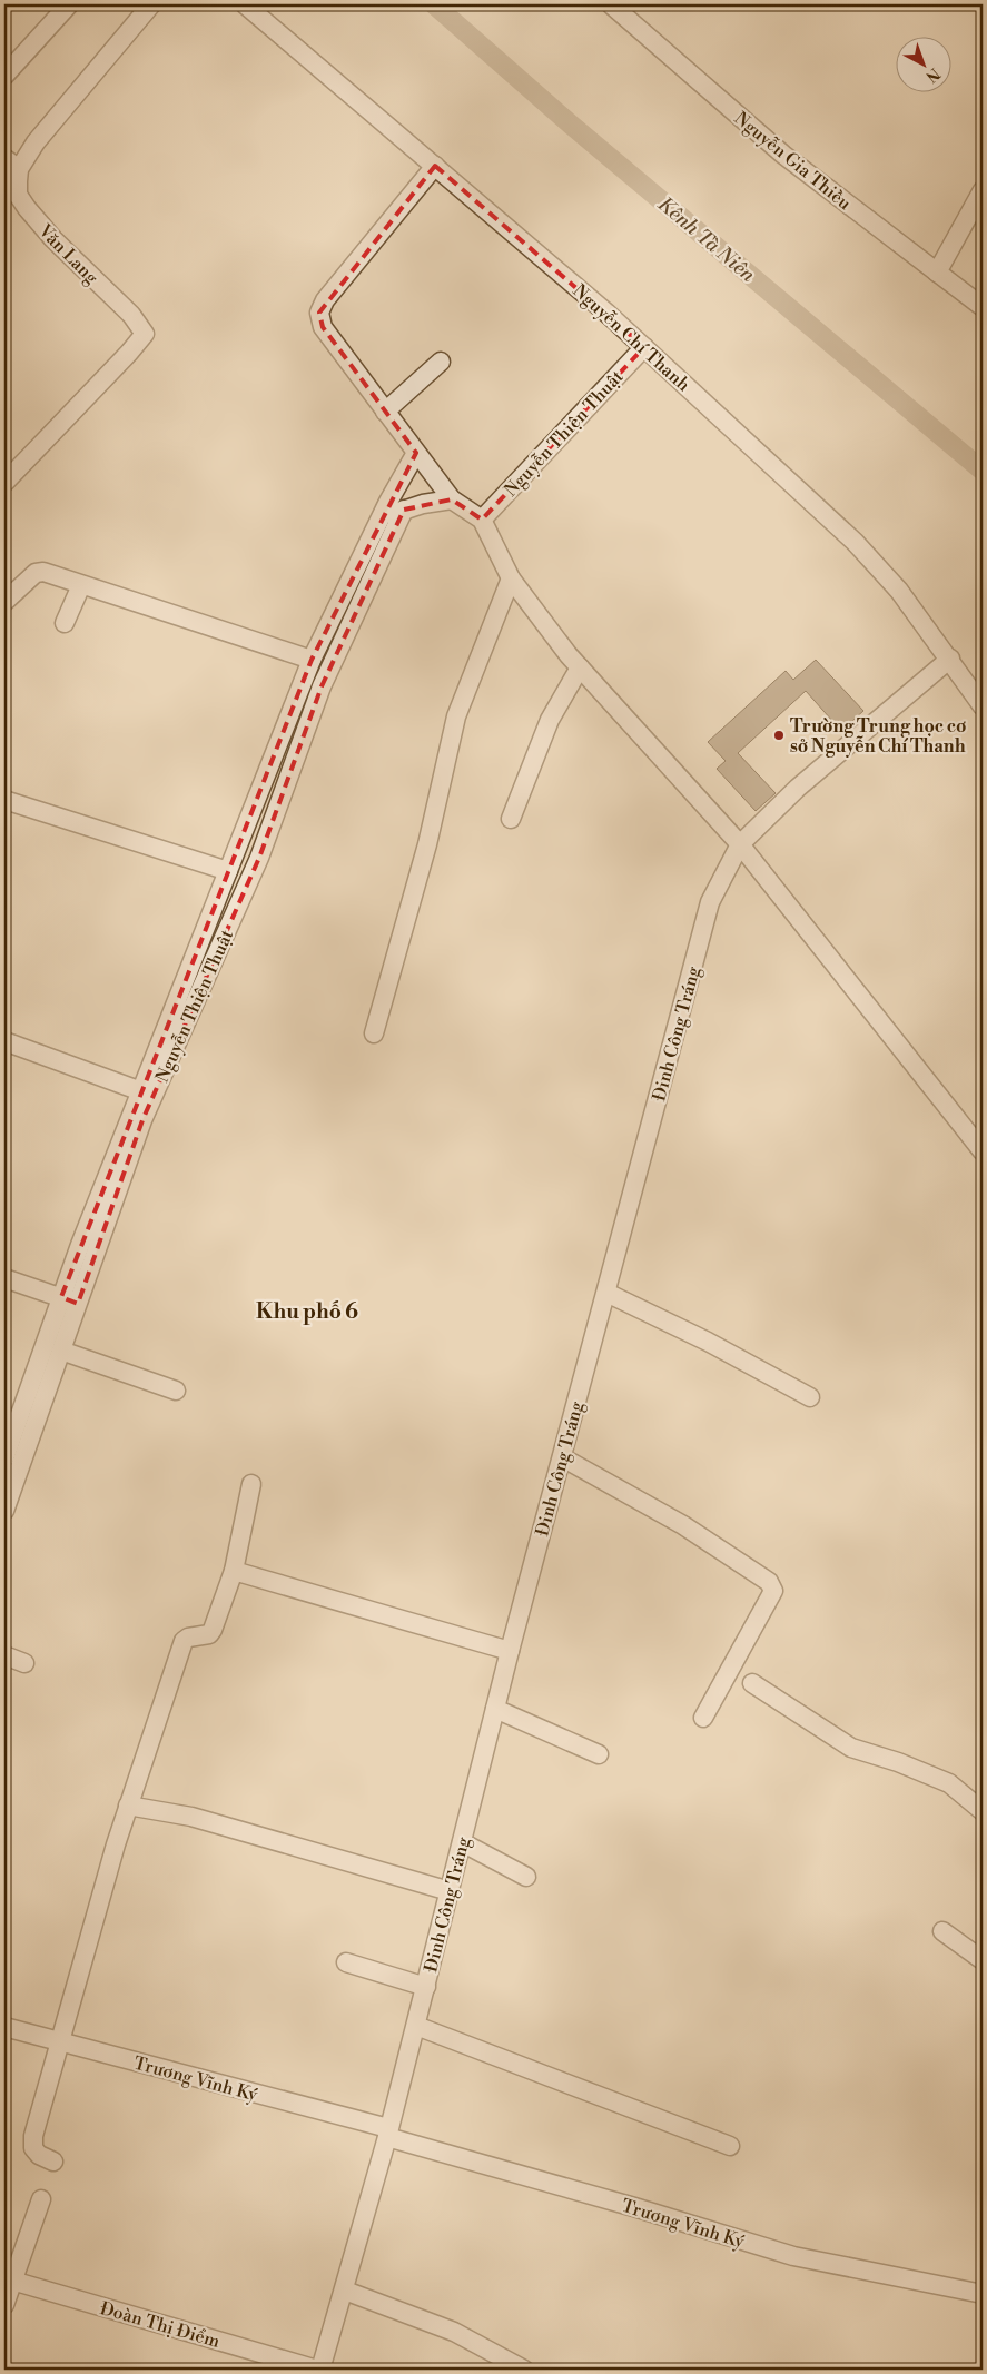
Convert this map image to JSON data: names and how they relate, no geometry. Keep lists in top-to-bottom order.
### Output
{
  "streets": {
    "street": [
      "Nguyễn Gia Thiều",
      "Văn Lang",
      "Nguyễn Chí Thanh",
      "Nguyễn Thiện Thuật",
      "Đinh Công Tráng",
      "Trương Vĩnh Ký",
      "Đoàn Thị Điểm"
    ]
  },
  "crossings": [
    ["Nguyễn Chí Thanh", "Nguyễn Thiện Thuật"],
    ["Nguyễn Chí Thanh", "Đinh Công Tráng"],
    ["Đinh Công Tráng", "Trương Vĩnh Ký"],
    ["Đinh Công Tráng", "Đoàn Thị Điểm"]
  ],
  "districts": ["Khu phố 6"],
  "water": ["Kênh Tà Niên"],
  "places": ["Trường Trung học cơ sở Nguyễn Chí Thanh"],
  "north": "bottom right"
}
